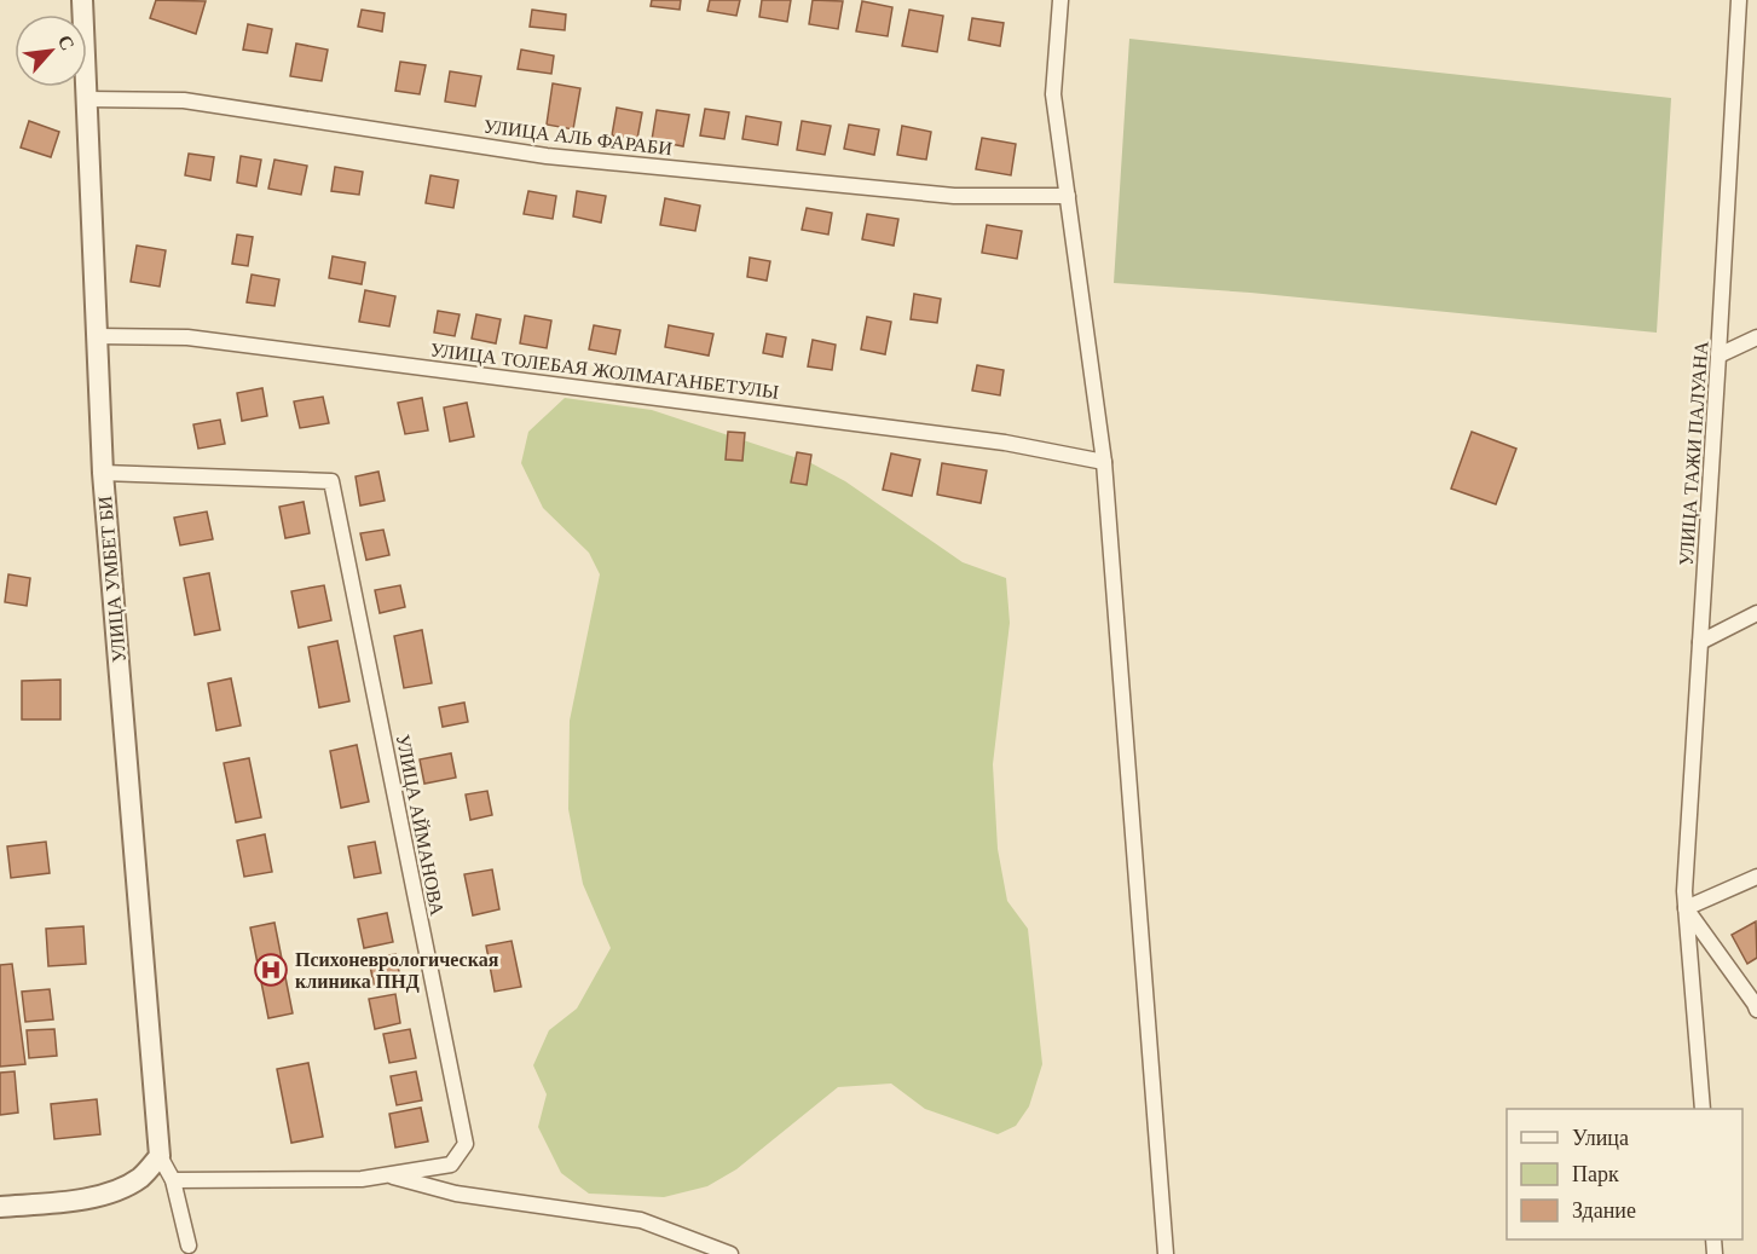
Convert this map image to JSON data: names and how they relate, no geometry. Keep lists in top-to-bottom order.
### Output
{
  "streets": {
    "street": [
      "УЛИЦА АЛЬ ФАРАБИ",
      "УЛИЦА ТОЛЕБАЯ ЖОЛМАГАНБЕТУЛЫ",
      "УЛИЦА ТАЖИ ПАЛУАНА",
      "УЛИЦА УМБЕТ БИ",
      "УЛИЦА АЙМАНОВА"
    ]
  },
  "crossings": [
    ["УЛИЦА АЛЬ ФАРАБИ", "УЛИЦА УМБЕТ БИ"],
    ["УЛИЦА ТОЛЕБАЯ ЖОЛМАГАНБЕТУЛЫ", "УЛИЦА УМБЕТ БИ"],
    ["УЛИЦА УМБЕТ БИ", "УЛИЦА АЙМАНОВА"]
  ],
  "places": {
    "hospital": ["Психоневрологическая клиника ПНД"]
  },
  "legend": ["Улица", "Парк", "Здание"],
  "north": "top right"
}
